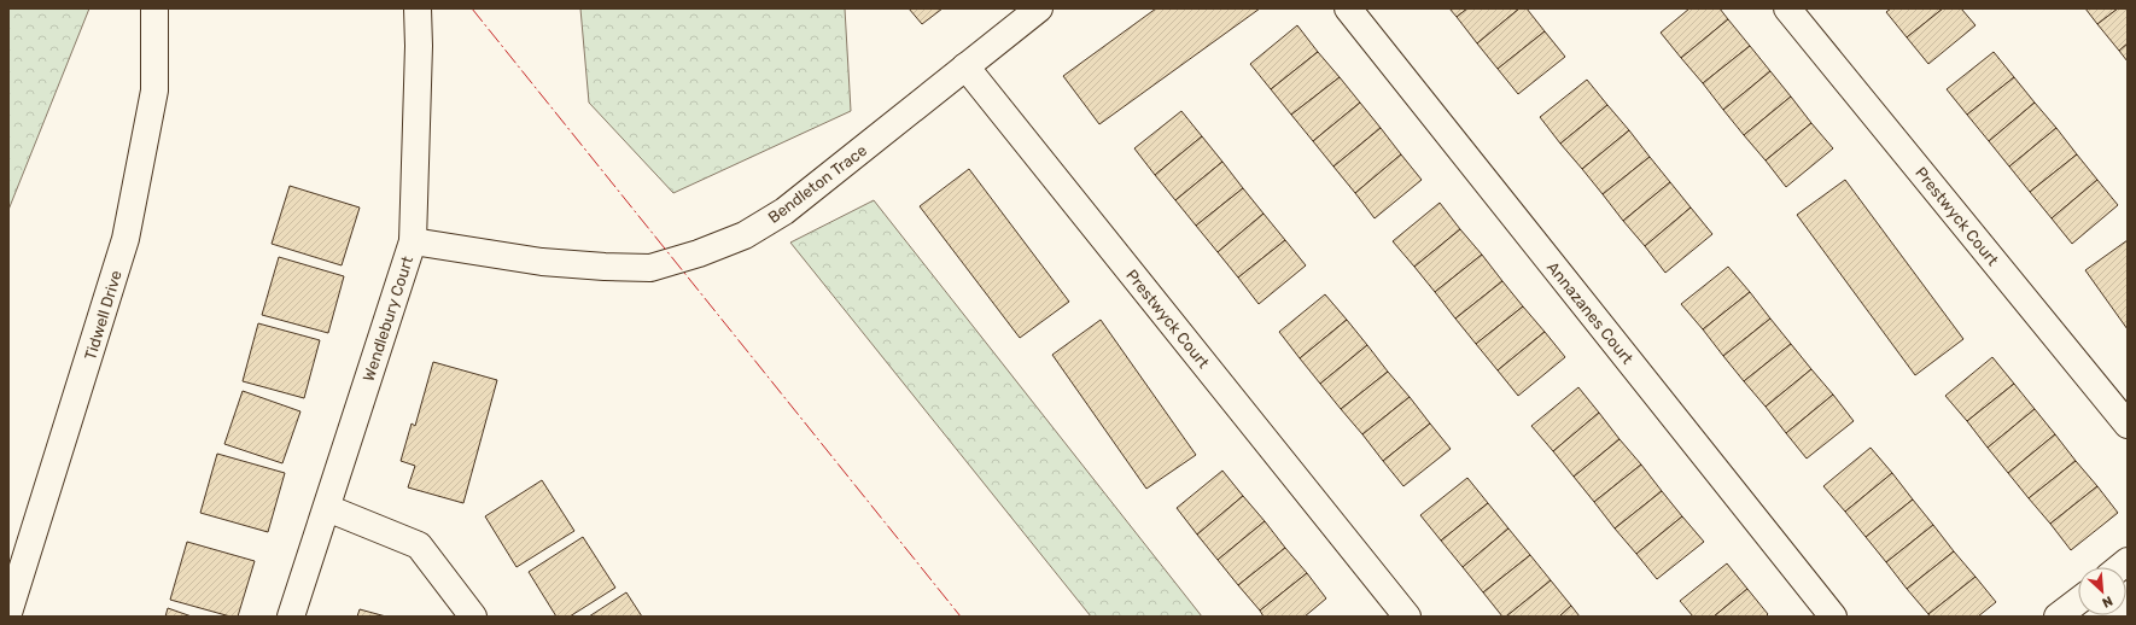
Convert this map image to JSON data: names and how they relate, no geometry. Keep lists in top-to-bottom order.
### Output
{
  "streets": {
    "street": [
      "Bendleton Trace",
      "Prestwyck Court",
      "Annazanes Court",
      "Tidwell Drive",
      "Wendlebury Court"
    ]
  },
  "crossings": [
    ["Bendleton Trace", "Prestwyck Court"],
    ["Bendleton Trace", "Wendlebury Court"]
  ],
  "north": "bottom right"
}
